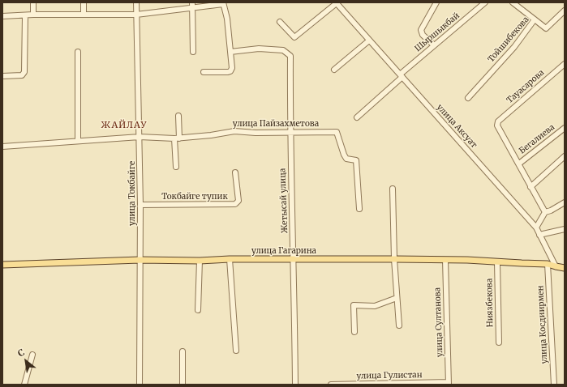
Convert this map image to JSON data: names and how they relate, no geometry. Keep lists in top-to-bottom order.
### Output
{
  "streets": {
    "main road": ["улица Гагарина"],
    "street": [
      "Шыршыкбай",
      "Тойшибекова",
      "Тауасарова",
      "улица Пайзахметова",
      "улица Аксуат",
      "Бегалиева",
      "улица Токбайге",
      "Токбайге тупик",
      "Жетысай улица",
      "Ниязбекова",
      "улица Султанова",
      "улица Косдиирмен",
      "улица Гулистан"
    ]
  },
  "crossings": [
    ["Шыршыкбай", "улица Аксуат"],
    ["Тауасарова", "Бегалиева"],
    ["улица Пайзахметова", "улица Токбайге"],
    ["улица Пайзахметова", "Жетысай улица"],
    ["улица Аксуат", "улица Гагарина"],
    ["улица Токбайге", "Токбайге тупик"],
    ["улица Токбайге", "улица Гагарина"],
    ["Жетысай улица", "улица Гагарина"],
    ["улица Гагарина", "Ниязбекова"],
    ["улица Гагарина", "улица Султанова"],
    ["улица Гагарина", "улица Косдиирмен"],
    ["улица Султанова", "улица Гулистан"]
  ],
  "districts": ["ЖАЙЛАУ"],
  "north": "top left"
}
